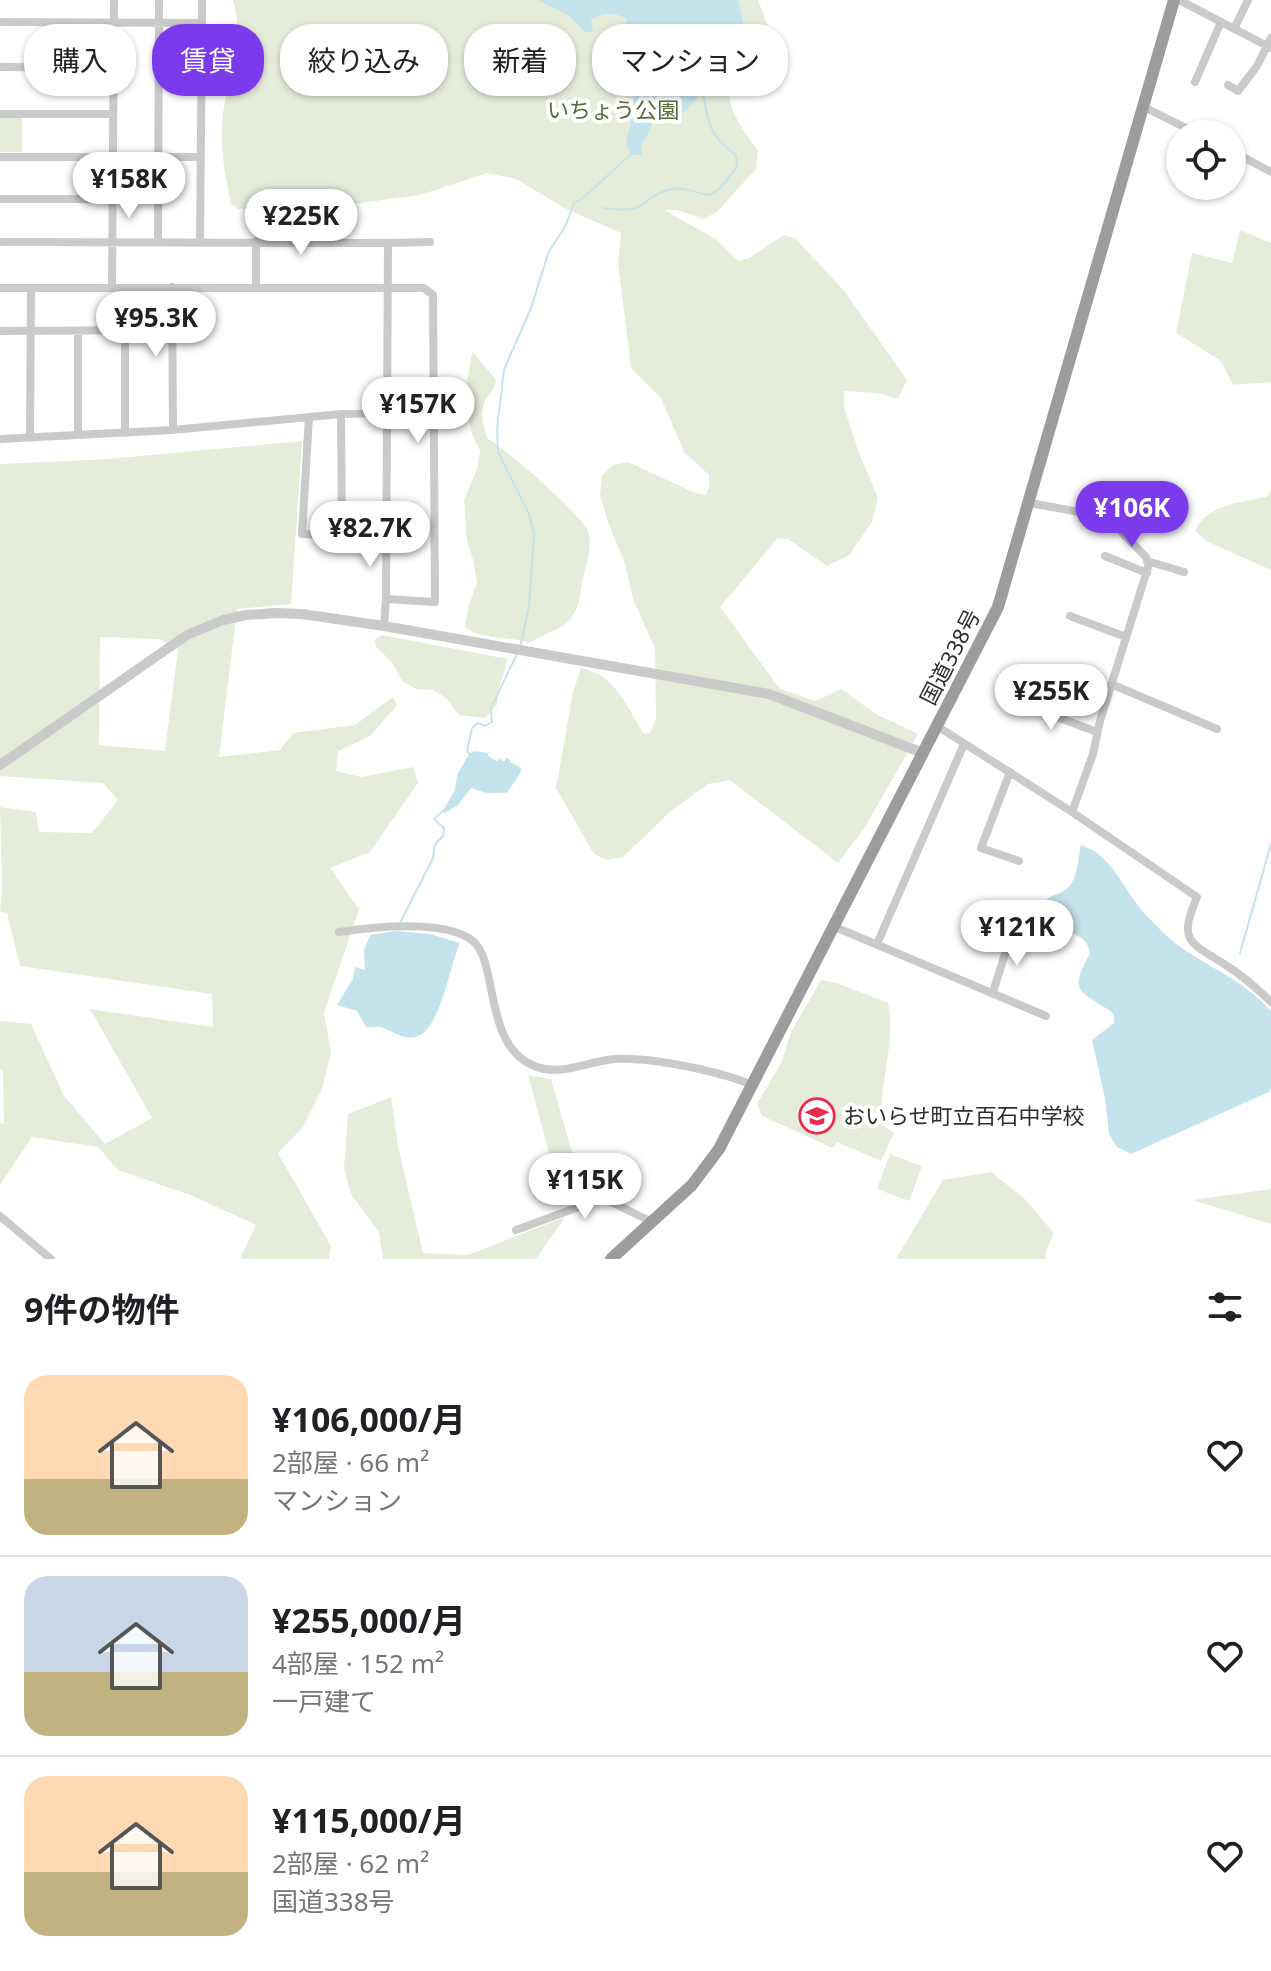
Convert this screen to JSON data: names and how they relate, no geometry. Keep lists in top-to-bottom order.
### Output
{
  "streets": {
    "highway": ["国道338号"]
  },
  "parks": ["いちょう公園"],
  "places": {
    "school or university": ["おいらせ町立百石中学校"]
  },
  "page": {
    "chip": [
      "購入",
      "賃貸",
      "絞り込み",
      "新着",
      "マンション"
    ],
    "price": [
      "¥158K",
      "¥225K",
      "¥95.3K",
      "¥157K",
      "¥106K",
      "¥82.7K",
      "¥255K",
      "¥121K",
      "¥115K"
    ],
    "heading": "9件の物件",
    "list": [
      {
        "name": "¥106,000/月",
        "note": "2部屋 · 66 m² · マンション"
      },
      {
        "name": "¥255,000/月",
        "note": "4部屋 · 152 m² · 一戸建て"
      },
      {
        "name": "¥115,000/月",
        "note": "2部屋 · 62 m² · 国道338号"
      }
    ]
  }
}
